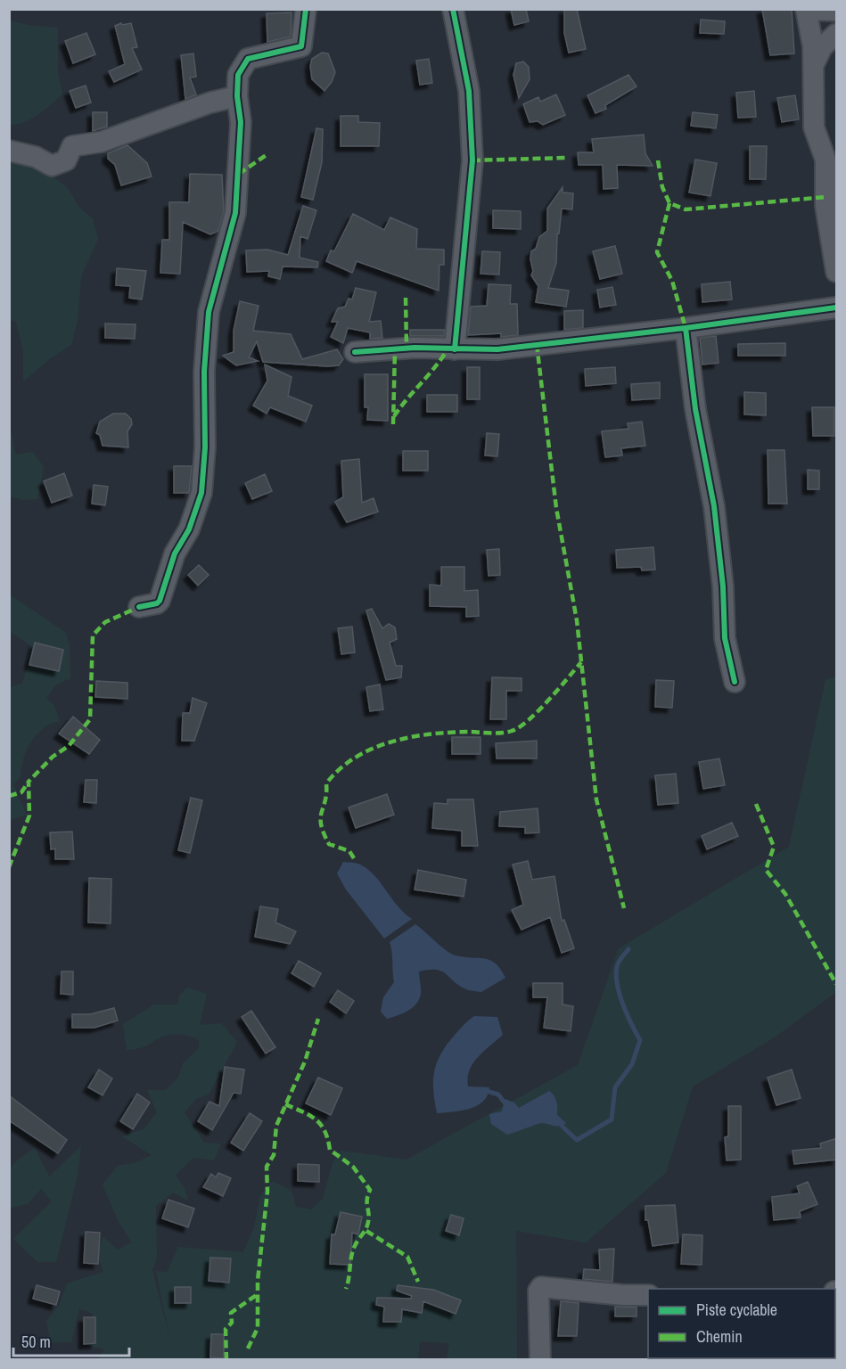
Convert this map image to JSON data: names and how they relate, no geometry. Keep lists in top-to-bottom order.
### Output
{
  "legend": ["Piste cyclable", "Chemin"],
  "scale_bar": "50 m"
}
